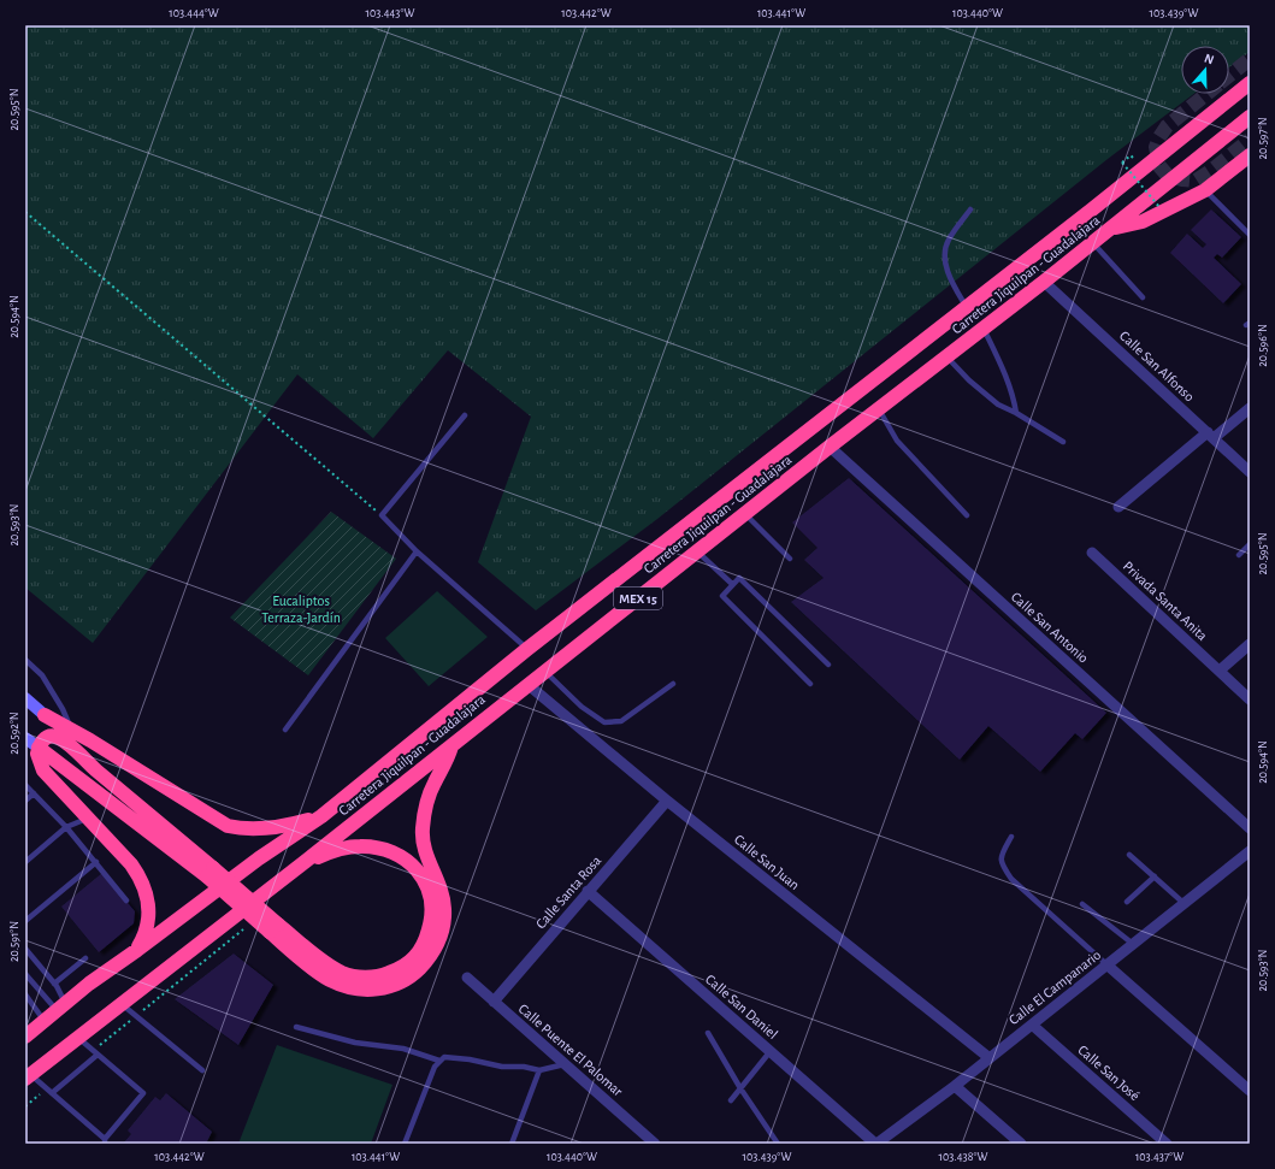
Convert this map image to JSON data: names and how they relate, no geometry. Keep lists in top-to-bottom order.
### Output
{
  "streets": {
    "highway": ["Carretera Jiquilpan - Guadalajara", "MEX 15"],
    "street": [
      "Calle San Alfonso",
      "Privada Santa Anita",
      "Calle San Antonio",
      "Calle San Juan",
      "Calle Santa Rosa",
      "Calle El Campanario",
      "Calle San Daniel",
      "Calle Puente El Palomar",
      "Calle San José"
    ]
  },
  "crossings": [
    ["Carretera Jiquilpan - Guadalajara", "Calle San Alfonso"],
    ["Carretera Jiquilpan - Guadalajara", "Calle San Antonio"],
    ["Carretera Jiquilpan - Guadalajara", "Calle San Juan"],
    ["Calle San Juan", "Calle Santa Rosa"],
    ["Calle San Juan", "Calle El Campanario"],
    ["Calle Santa Rosa", "Calle San Daniel"],
    ["Calle Santa Rosa", "Calle Puente El Palomar"],
    ["Calle El Campanario", "Calle San Daniel"],
    ["Calle El Campanario", "Calle San José"]
  ],
  "parks": ["Eucaliptos Terraza-Jardín"],
  "north": "top",
  "coordinates": [
    "103.444°W",
    "103.443°W",
    "103.442°W",
    "103.441°W",
    "103.440°W",
    "103.439°W",
    "20.595°N",
    "20.597°N",
    "20.594°N",
    "20.596°N",
    "20.593°N",
    "20.592°N",
    "20.591°N",
    "103.438°W",
    "103.437°W"
  ]
}
